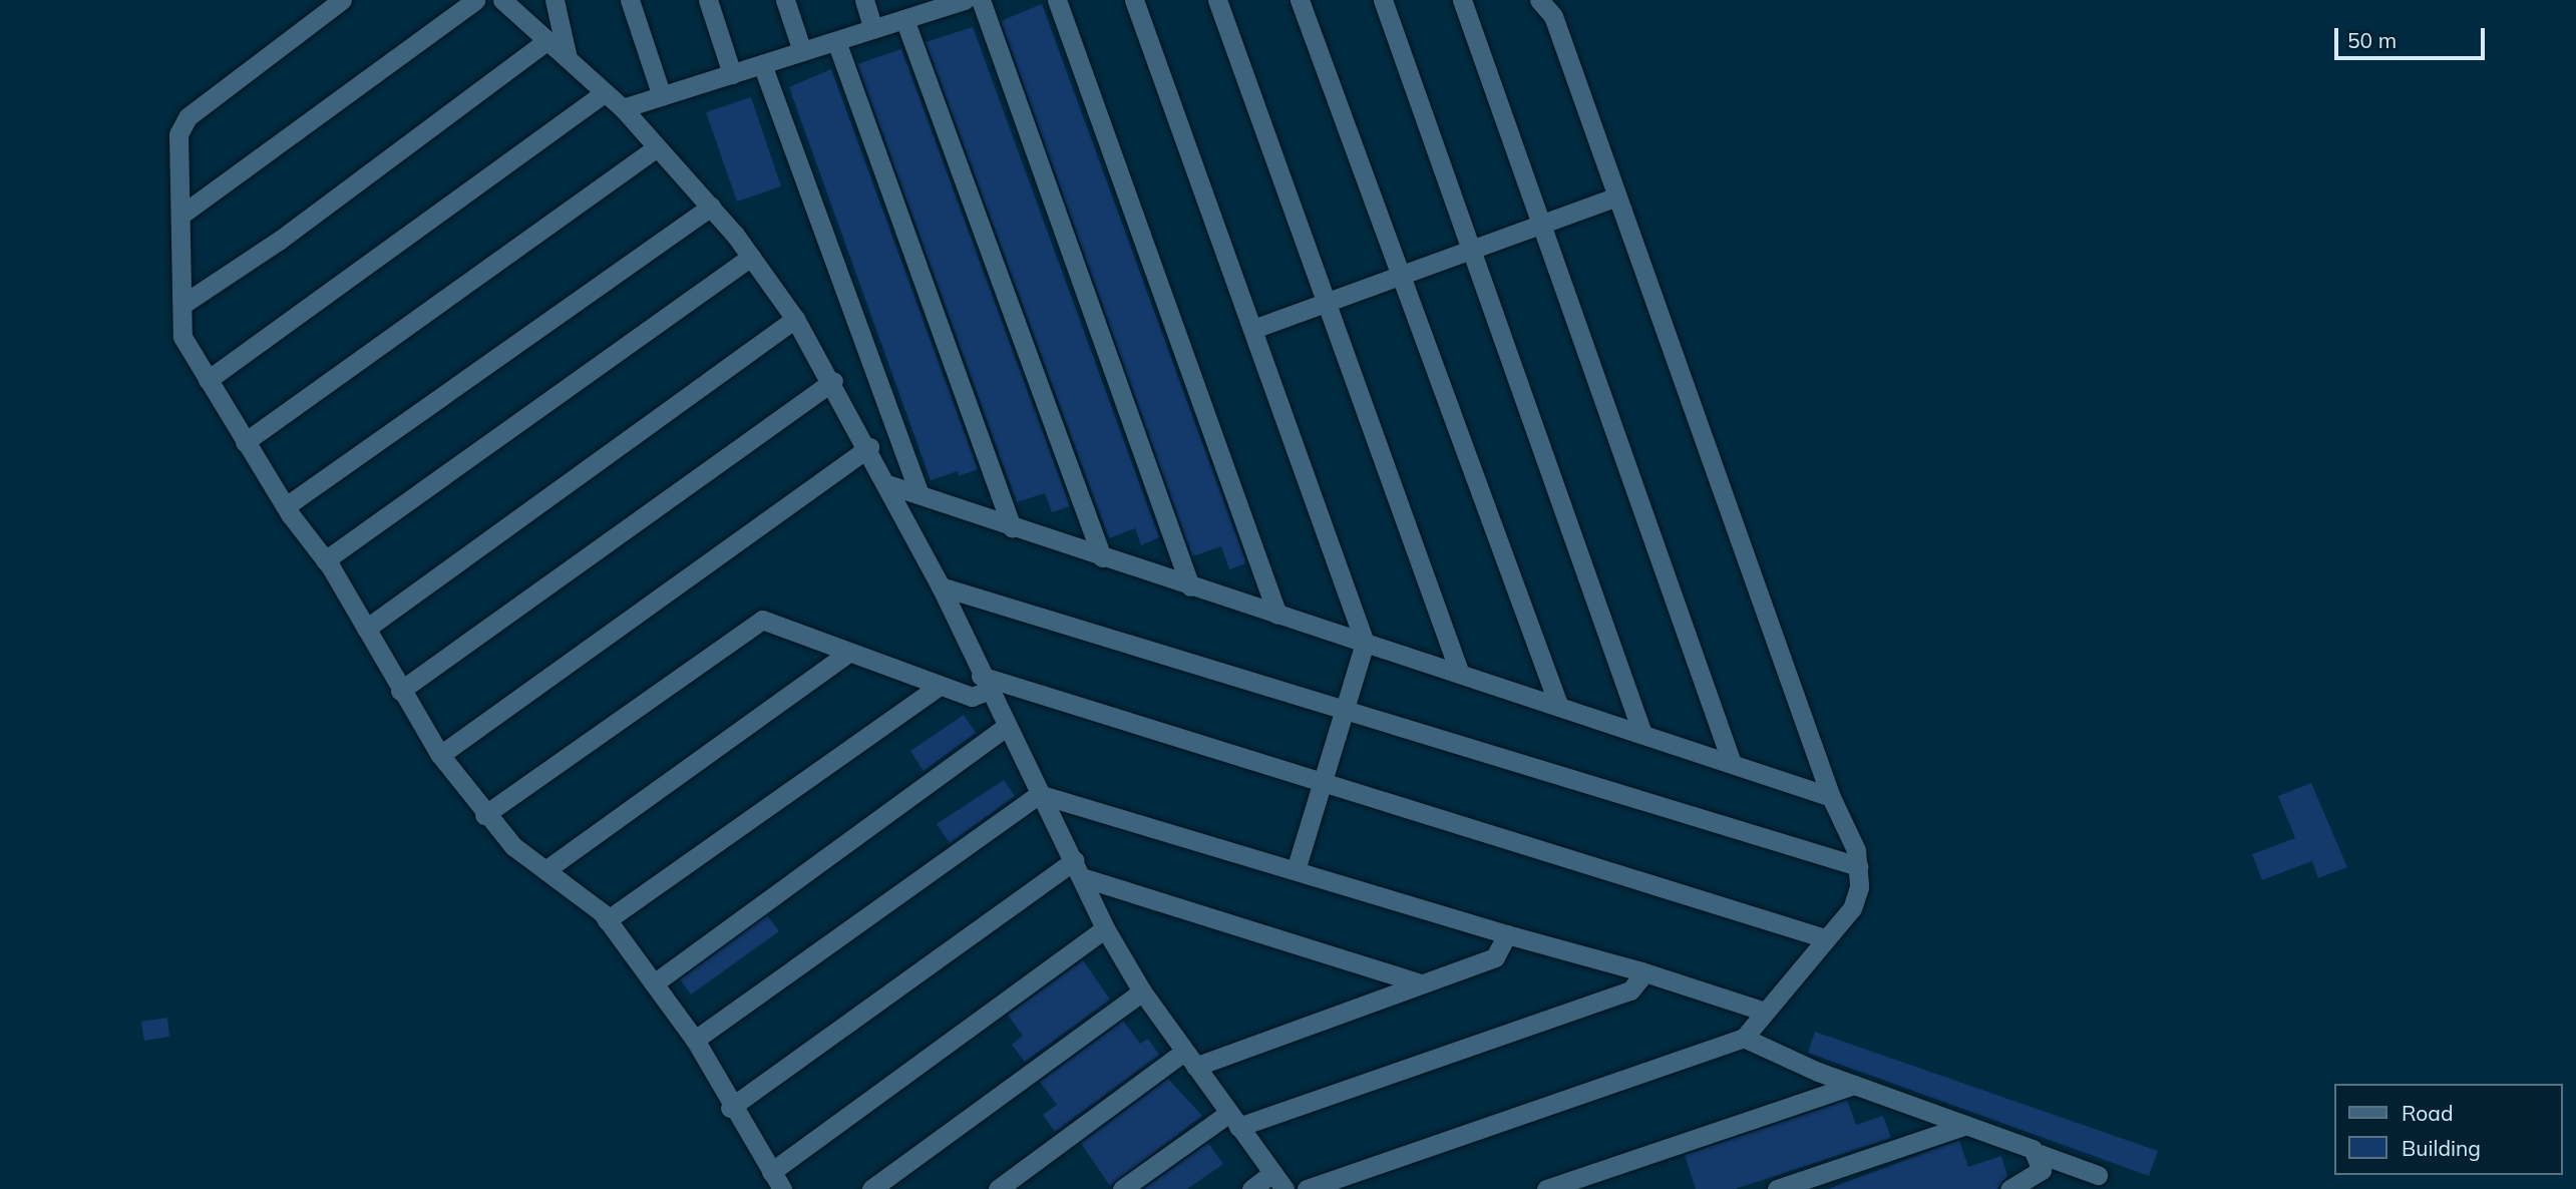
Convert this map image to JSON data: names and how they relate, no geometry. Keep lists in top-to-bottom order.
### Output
{
  "legend": ["Road", "Building"],
  "scale_bar": "50 m"
}
